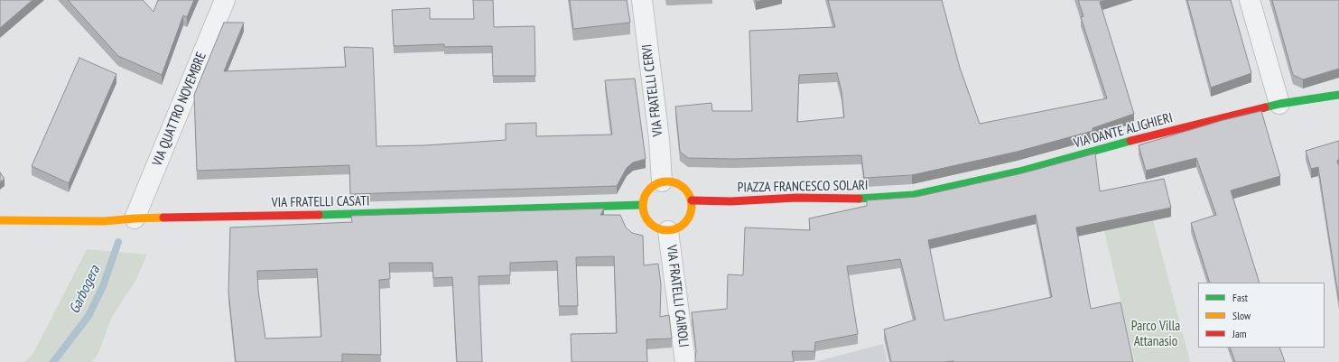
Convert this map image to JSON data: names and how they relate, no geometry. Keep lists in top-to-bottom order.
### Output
{
  "streets": {
    "street": [
      "VIA FRATELLI CERVI",
      "VIA QUATTRO NOVEMBRE",
      "VIA DANTE ALIGHIERI",
      "PIAZZA FRANCESCO SOLARI",
      "VIA FRATELLI CASATI",
      "VIA FRATELLI CAIROLI"
    ]
  },
  "crossings": [
    ["VIA FRATELLI CERVI", "PIAZZA FRANCESCO SOLARI"],
    ["VIA FRATELLI CERVI", "VIA FRATELLI CASATI"],
    ["VIA FRATELLI CERVI", "VIA FRATELLI CAIROLI"],
    ["VIA QUATTRO NOVEMBRE", "VIA FRATELLI CASATI"],
    ["VIA DANTE ALIGHIERI", "PIAZZA FRANCESCO SOLARI"],
    ["PIAZZA FRANCESCO SOLARI", "VIA FRATELLI CASATI"],
    ["PIAZZA FRANCESCO SOLARI", "VIA FRATELLI CAIROLI"],
    ["VIA FRATELLI CASATI", "VIA FRATELLI CAIROLI"]
  ],
  "water": ["Garbogera"],
  "parks": ["Parco Villa Attanasio"],
  "legend": ["Fast", "Slow", "Jam"]
}
